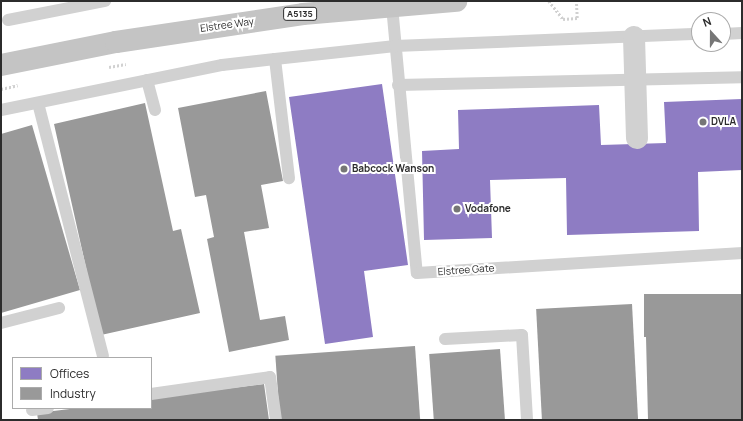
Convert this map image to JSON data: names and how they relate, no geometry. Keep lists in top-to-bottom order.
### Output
{
  "streets": {
    "main road": ["A5135", "Elstree Way"],
    "lane": ["Elstree Gate"]
  },
  "crossings": [
    ["Elstree Way", "Elstree Gate"]
  ],
  "places": ["DVLA", "Babcock Wanson", "Vodafone"],
  "legend": ["Offices", "Industry"],
  "north": "top"
}
